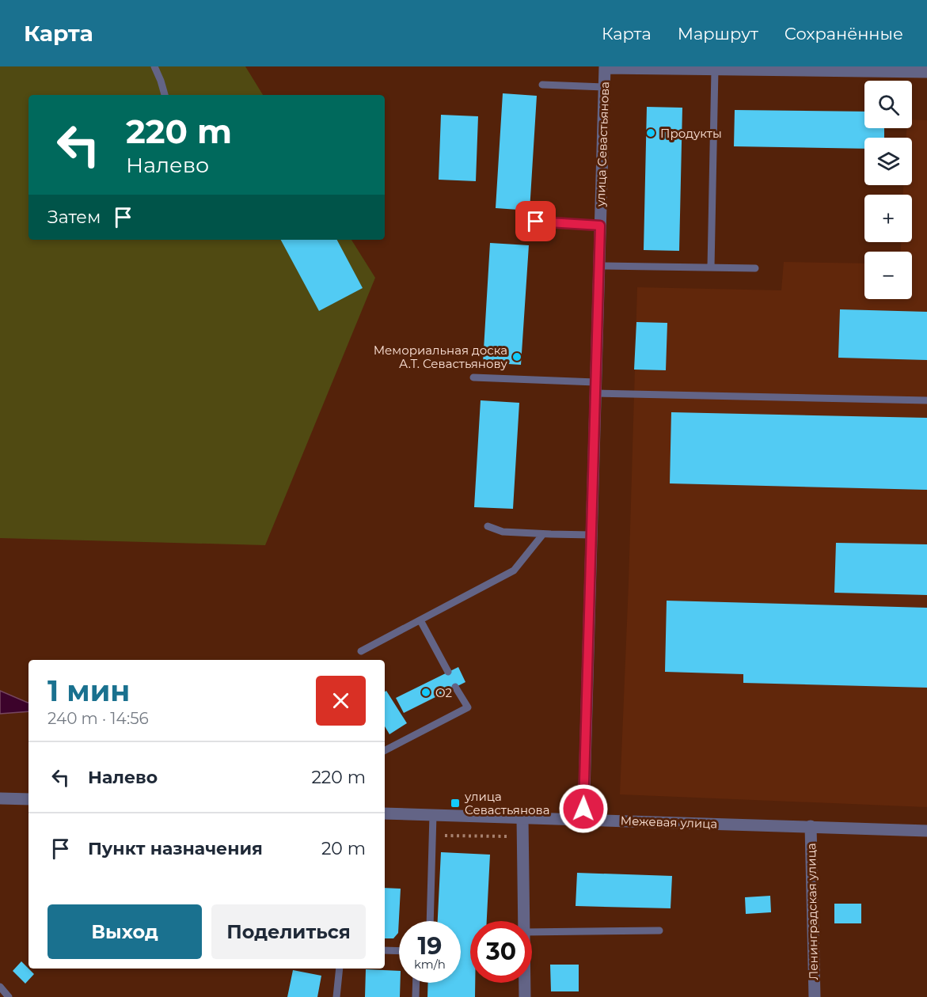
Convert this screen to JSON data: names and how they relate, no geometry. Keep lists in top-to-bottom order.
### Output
{
  "streets": {
    "street": ["улица Севастьянова", "Межевая улица", "Ленинградская улица"]
  },
  "crossings": [
    ["улица Севастьянова", "Межевая улица"],
    ["Межевая улица", "Ленинградская улица"]
  ],
  "places": {
    "other": ["Продукты", "Мемориальная доска А.Т. Севастьянову", "O2"],
    "transit": ["улица Севастьянова"]
  },
  "page": {
    "header": "Карта",
    "nav": ["Карта", "Маршрут", "Сохранённые"],
    "map_buttons": ["+", "−"],
    "turn": ["220 m", "Налево"],
    "then": "Затем",
    "heading": ["1 мин", "240 m · 14:56"],
    "list": [
      {
        "name": "Налево",
        "value": "220 m"
      },
      {
        "name": "Пункт назначения",
        "value": "20 m"
      }
    ],
    "buttons": ["Выход", "Поделиться"],
    "speed": "19 km/h",
    "limit": "30"
  }
}
